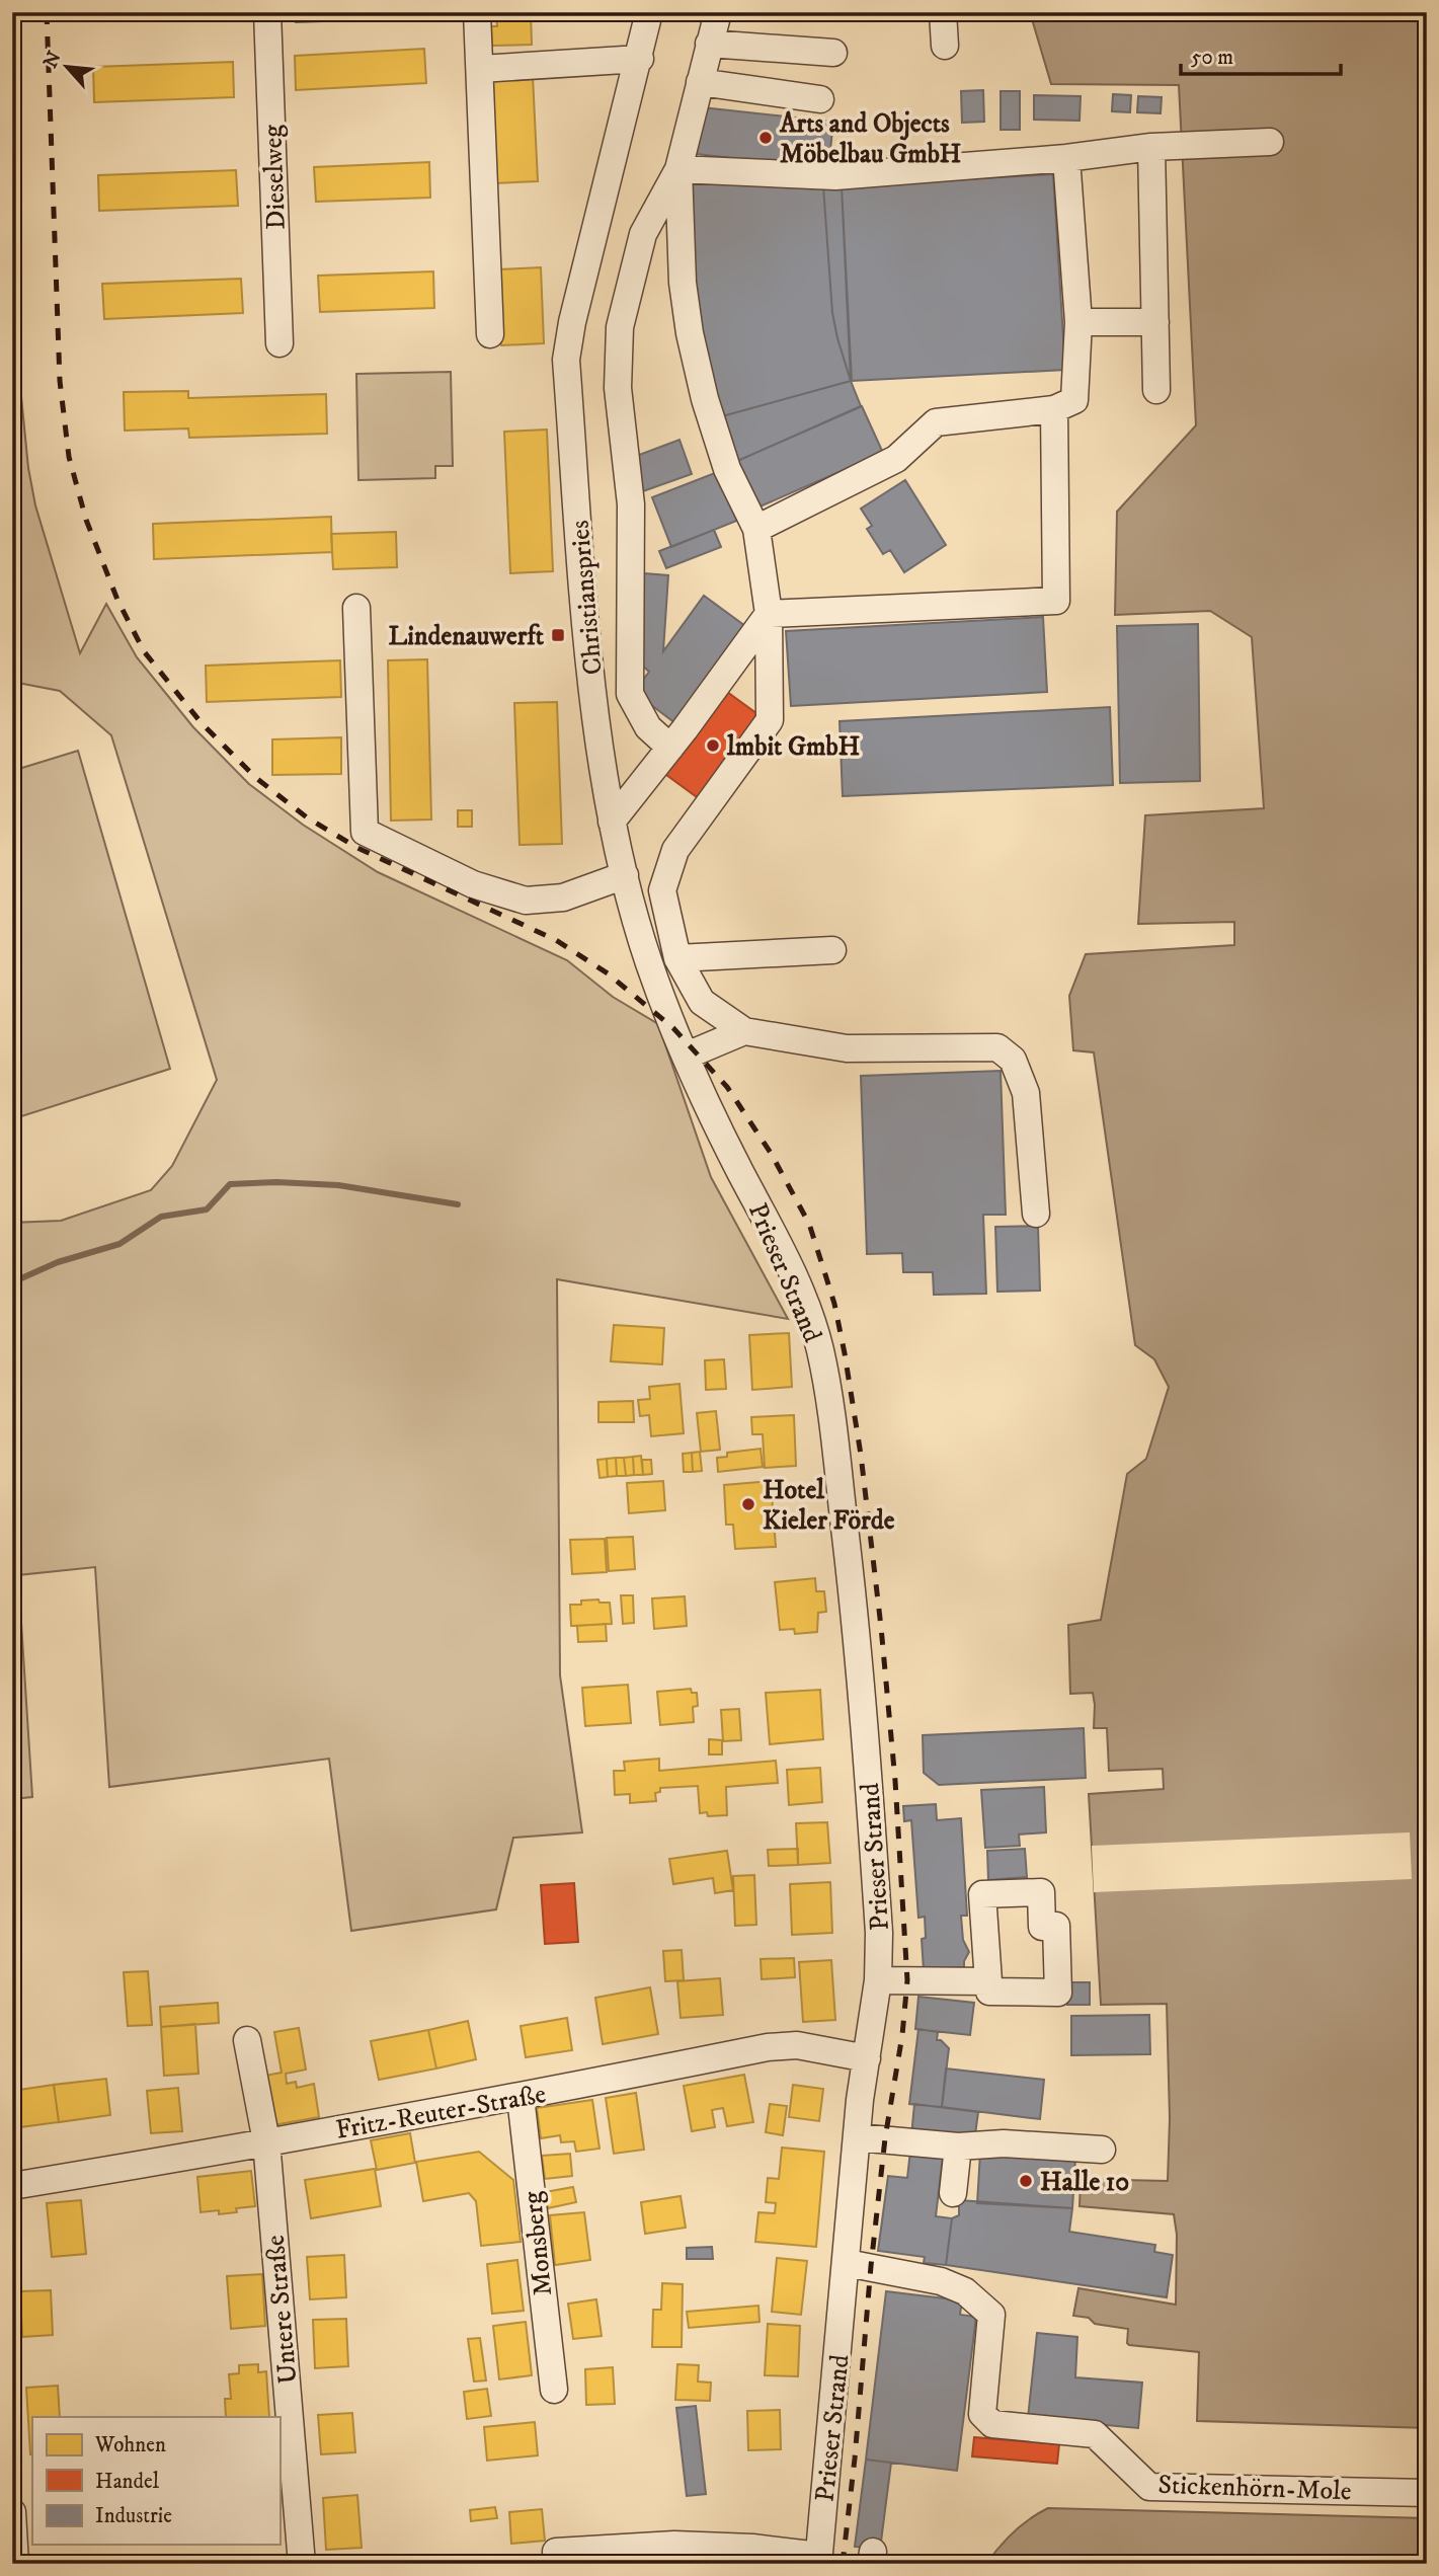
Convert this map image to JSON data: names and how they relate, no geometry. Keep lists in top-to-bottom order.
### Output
{
  "streets": {
    "street": [
      "Dieselweg",
      "Christianspries",
      "Prieser Strand",
      "Fritz-Reuter-Straße",
      "Monsberg",
      "Untere Straße",
      "Stickenhörn-Mole"
    ]
  },
  "crossings": [
    ["Christianspries", "Prieser Strand"],
    ["Prieser Strand", "Fritz-Reuter-Straße"],
    ["Prieser Strand", "Stickenhörn-Mole"],
    ["Fritz-Reuter-Straße", "Monsberg"],
    ["Fritz-Reuter-Straße", "Untere Straße"]
  ],
  "places": {
    "other": [
      "Arts and Objects Möbelbau GmbH",
      "lmbit GmbH",
      "Hotel Kieler Förde",
      "Halle 10"
    ],
    "transit": ["Lindenauwerft"]
  },
  "legend": ["Wohnen", "Handel", "Industrie"],
  "scale_bar": "50 m",
  "north": "top left"
}
